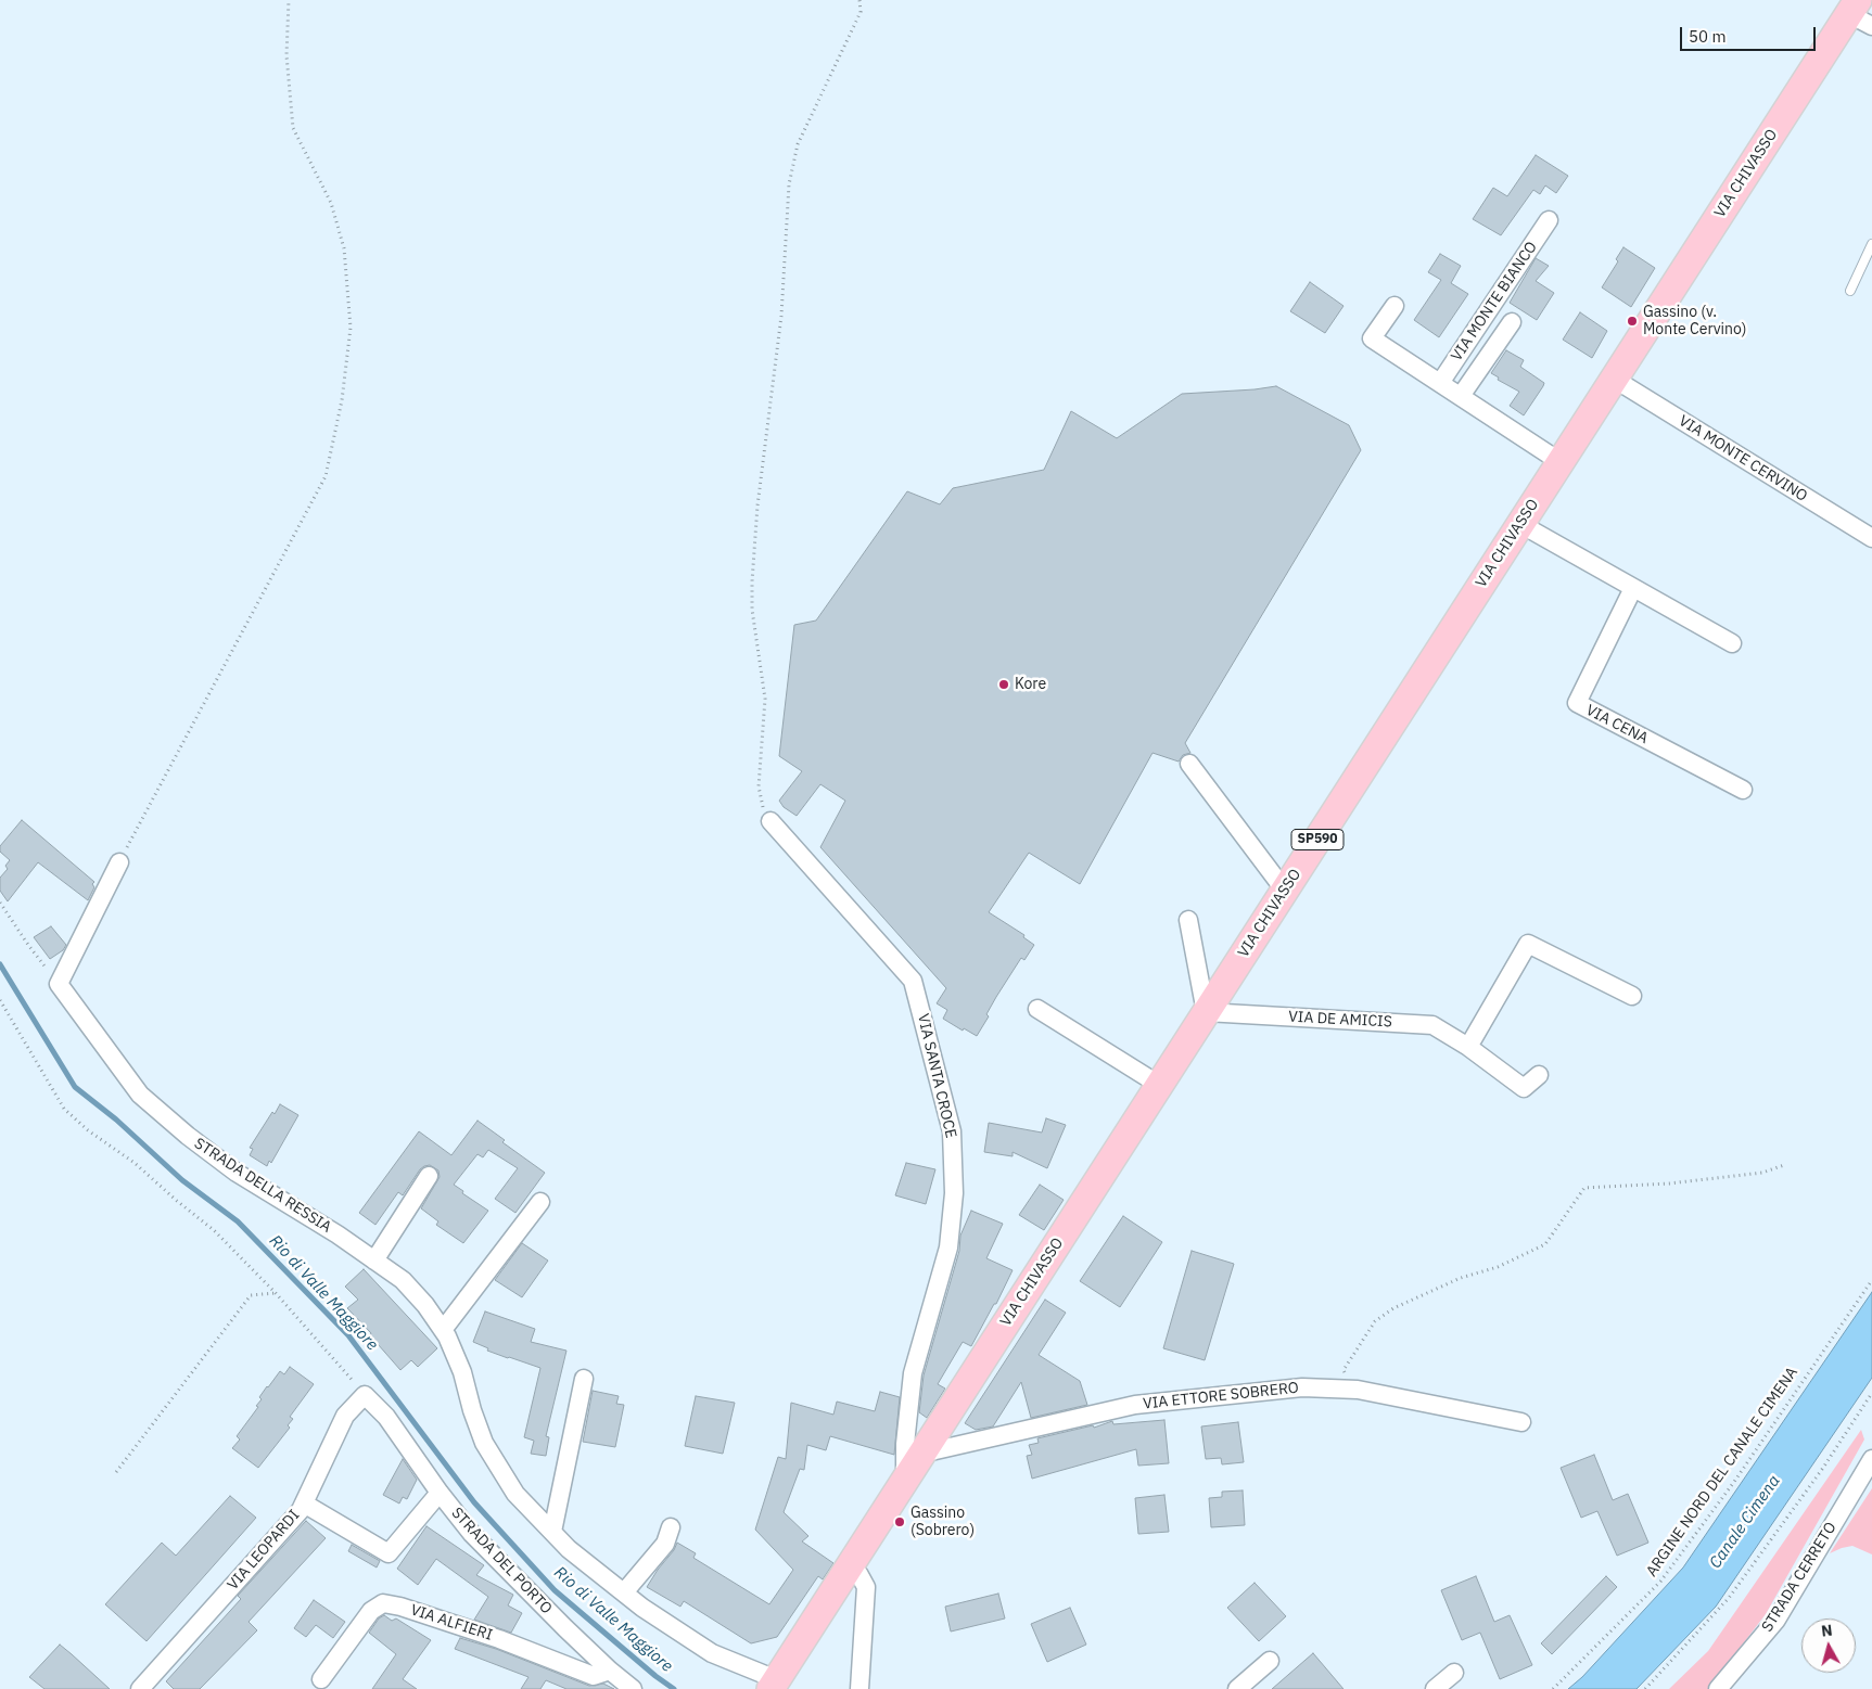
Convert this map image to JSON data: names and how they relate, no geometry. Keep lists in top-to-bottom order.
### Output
{
  "streets": {
    "main road": ["VIA CHIVASSO", "SP590"],
    "street": [
      "VIA MONTE BIANCO",
      "VIA MONTE CERVINO",
      "VIA CENA",
      "VIA DE AMICIS",
      "VIA SANTA CROCE",
      "STRADA DELLA RESSIA",
      "VIA ETTORE SOBRERO",
      "VIA LEOPARDI",
      "STRADA DEL PORTO",
      "STRADA CERRETO",
      "VIA ALFIERI"
    ],
    "path": ["ARGINE NORD DEL CANALE CIMENA"]
  },
  "crossings": [
    ["VIA CHIVASSO", "VIA MONTE CERVINO"],
    ["VIA CHIVASSO", "VIA DE AMICIS"],
    ["VIA CHIVASSO", "VIA SANTA CROCE"],
    ["VIA CHIVASSO", "STRADA DELLA RESSIA"],
    ["VIA CHIVASSO", "VIA ETTORE SOBRERO"],
    ["VIA LEOPARDI", "STRADA DEL PORTO"],
    ["STRADA DEL PORTO", "VIA ALFIERI"]
  ],
  "water": ["Rio di Valle Maggiore", "Canale Cimena"],
  "places": ["Gassino (v. Monte Cervino)", "Kore", "Gassino (Sobrero)"],
  "scale_bar": "50 m",
  "north": "top"
}
